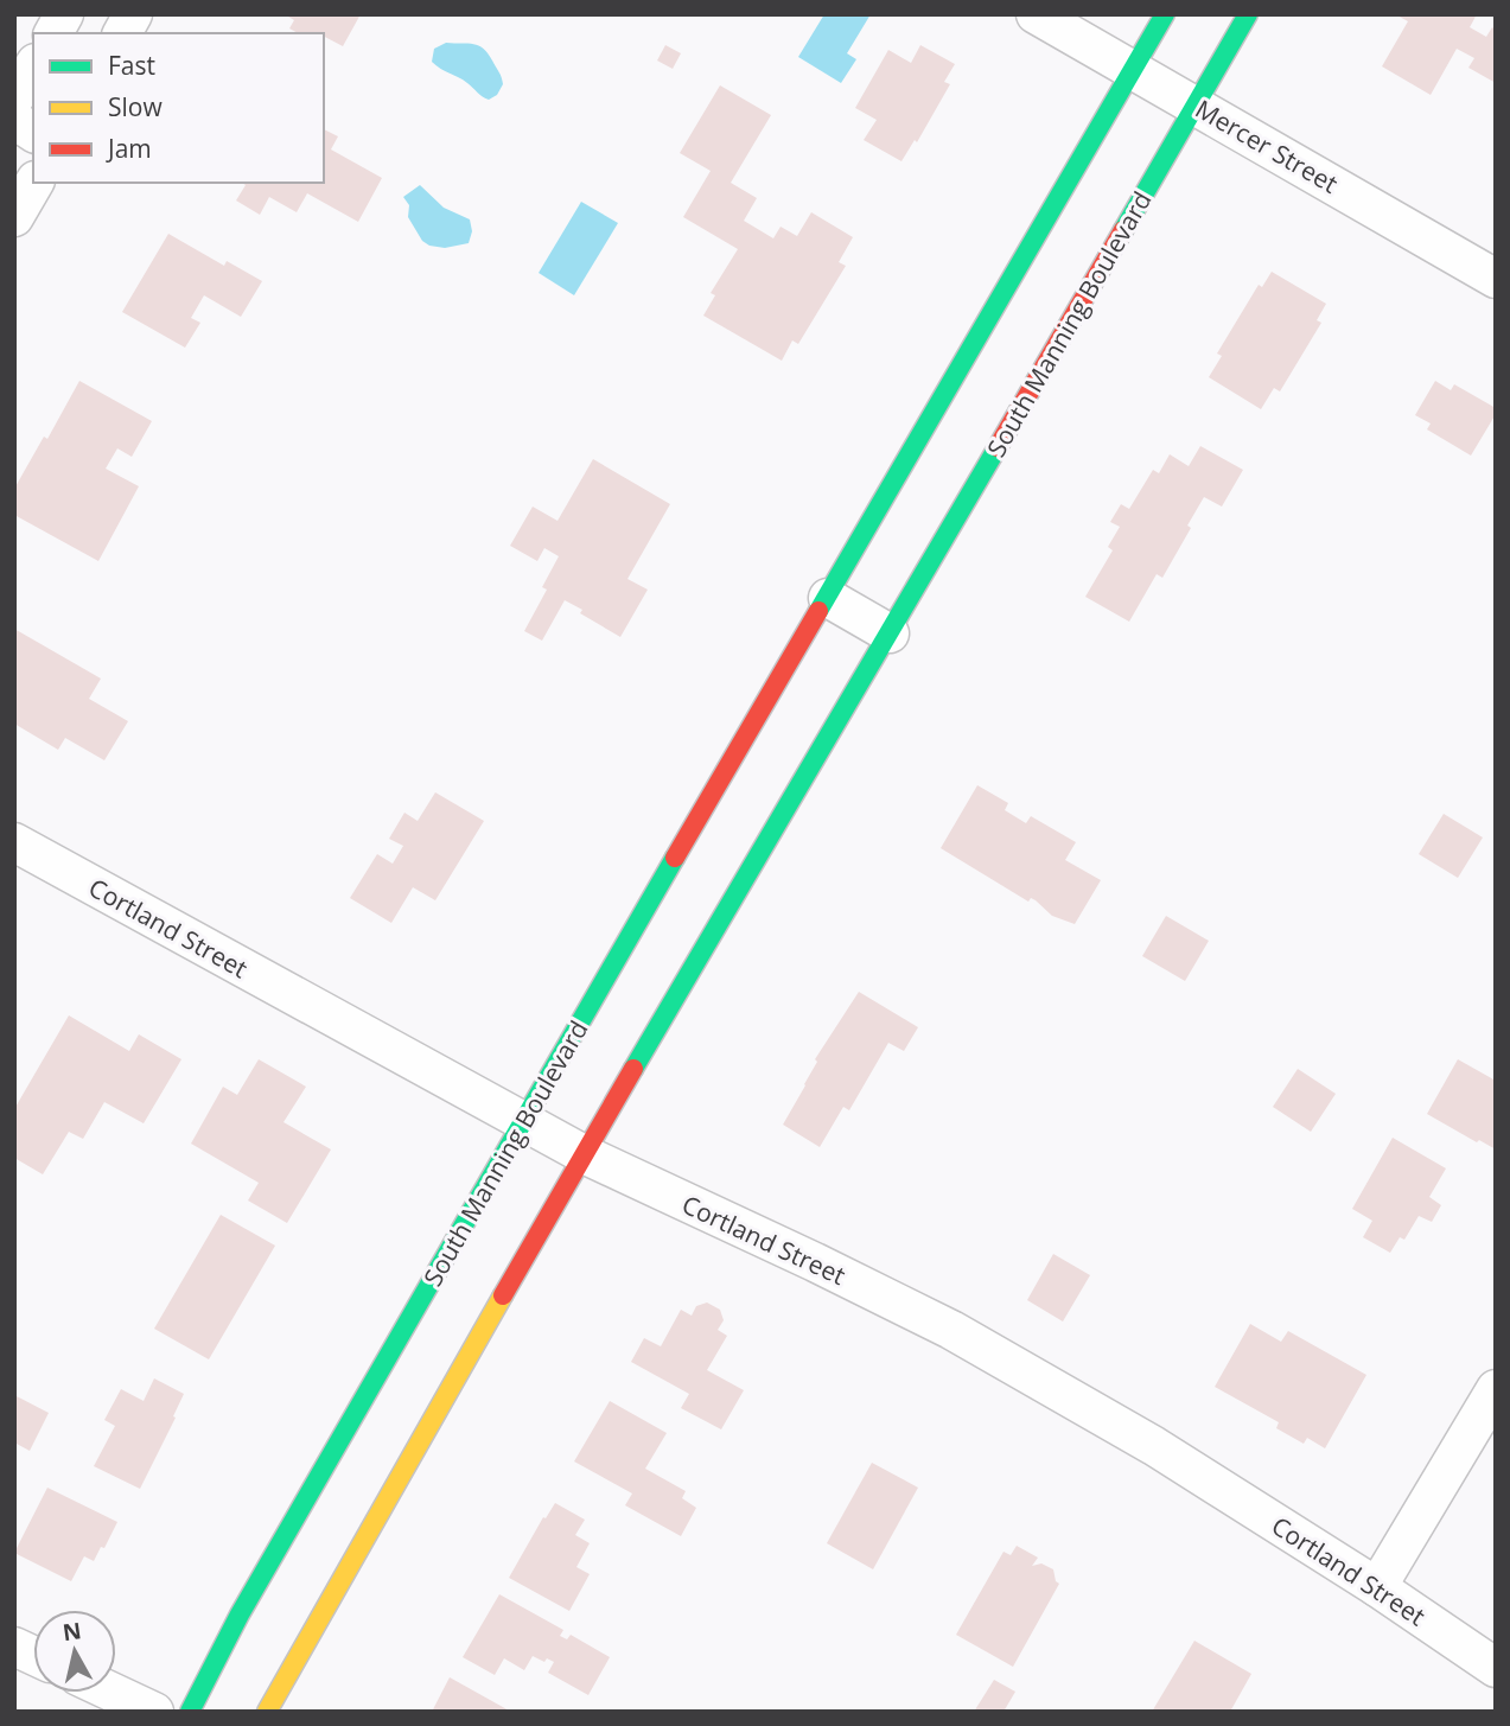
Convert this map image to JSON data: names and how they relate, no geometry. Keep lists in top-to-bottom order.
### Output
{
  "streets": {
    "street": ["Mercer Street", "South Manning Boulevard", "Cortland Street"]
  },
  "crossings": [
    ["Mercer Street", "South Manning Boulevard"],
    ["South Manning Boulevard", "Cortland Street"]
  ],
  "legend": ["Fast", "Slow", "Jam"],
  "north": "top"
}
